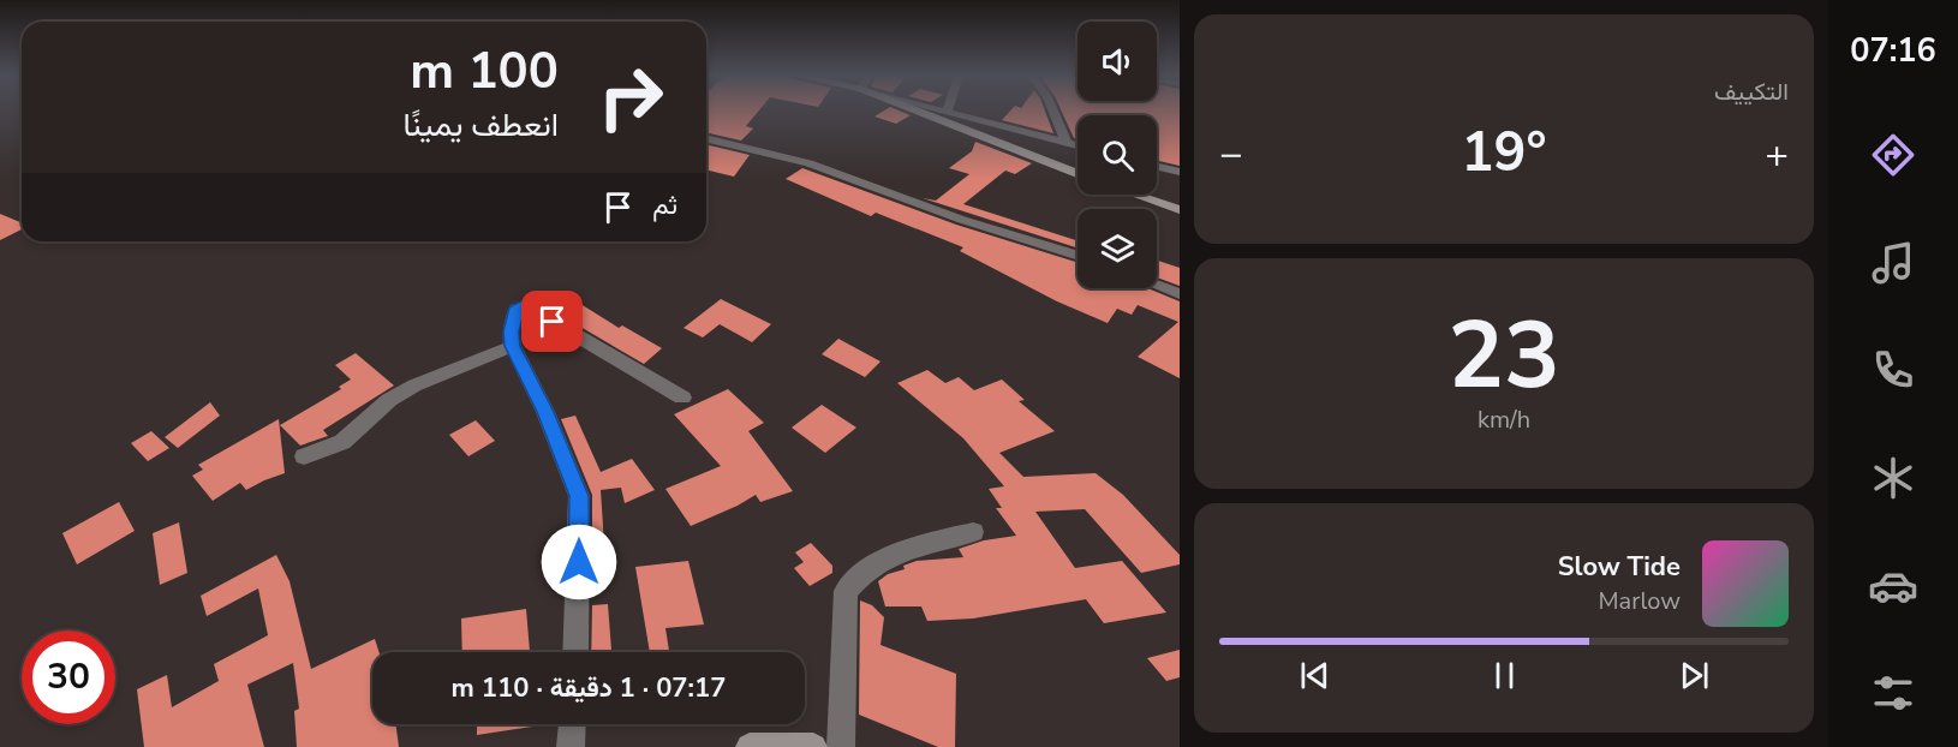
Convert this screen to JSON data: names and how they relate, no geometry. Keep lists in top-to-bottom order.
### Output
{
  "page": {
    "tabs": "07:16",
    "tile": [
      "التكييف",
      ["23", "km/h"]
    ],
    "turn": ["100 m", "انعطف يمينًا"],
    "heat": ["−", "19°", "+"],
    "then": "ثم",
    "song": ["Slow Tide", "Marlow"],
    "limit": "30",
    "trip": "07:17 · 1 دقيقة · 110 m"
  }
}
